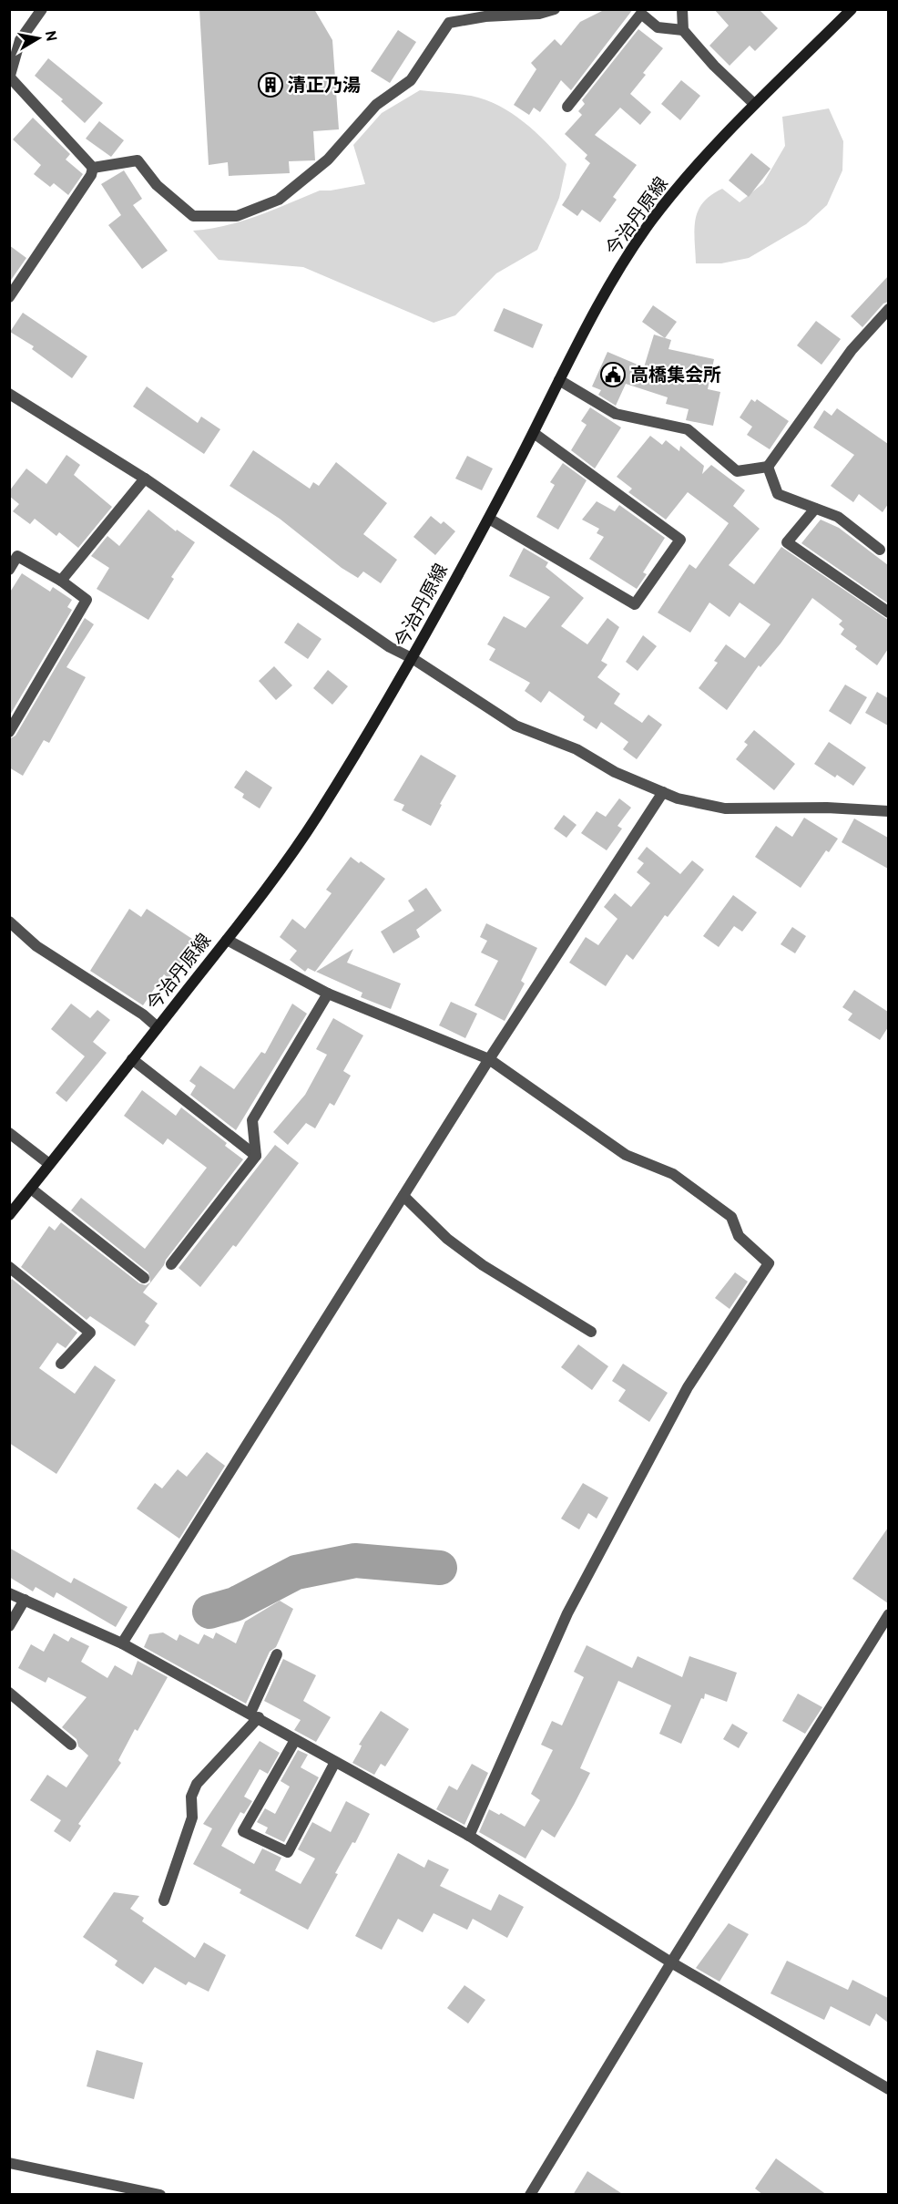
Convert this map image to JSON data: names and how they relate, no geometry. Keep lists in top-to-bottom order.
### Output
{
  "streets": {
    "main road": ["今治丹原線"]
  },
  "places": {
    "building": ["清正乃湯"],
    "public building": ["高橋集会所"]
  },
  "north": "right"
}
